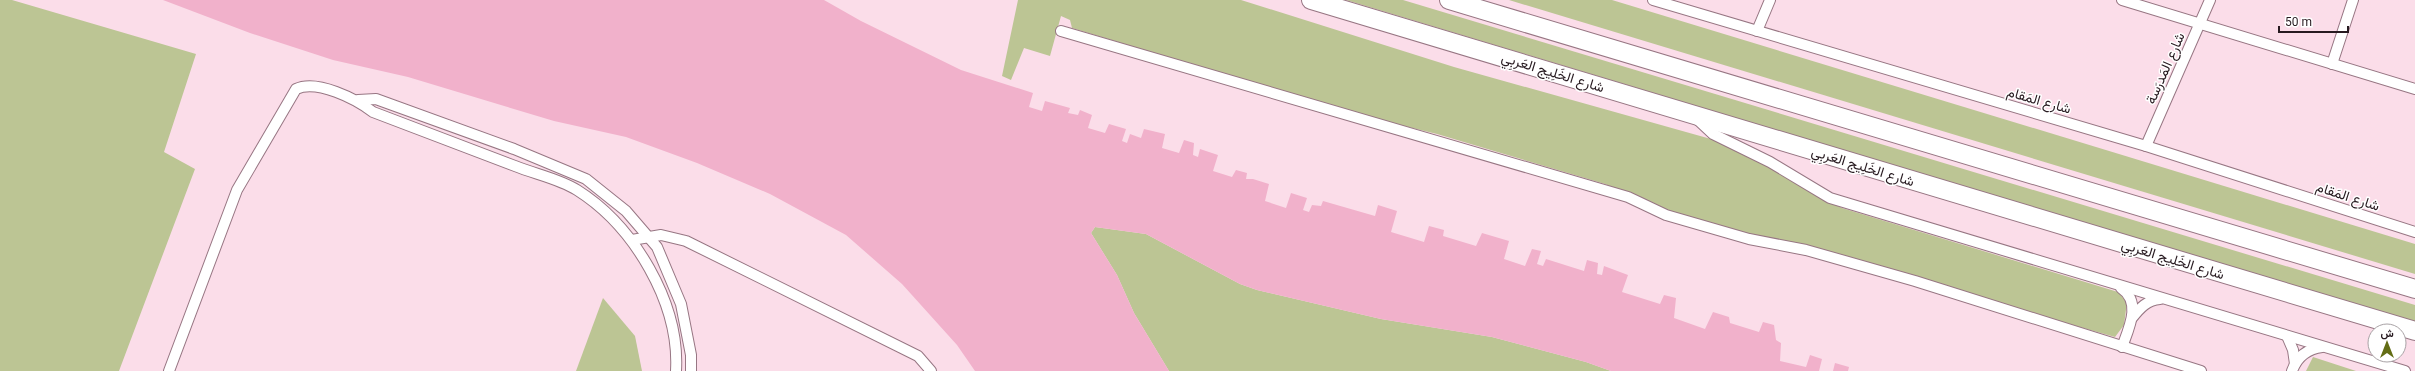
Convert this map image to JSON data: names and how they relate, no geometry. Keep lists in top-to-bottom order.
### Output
{
  "streets": {
    "highway": ["شارع الخَلِيج العَربِي"],
    "street": ["شارع المَدرَسة", "شارع المَقام"]
  },
  "crossings": [
    ["شارع المَدرَسة", "شارع المَقام"]
  ],
  "scale_bar": "50 m",
  "north": "top"
}
